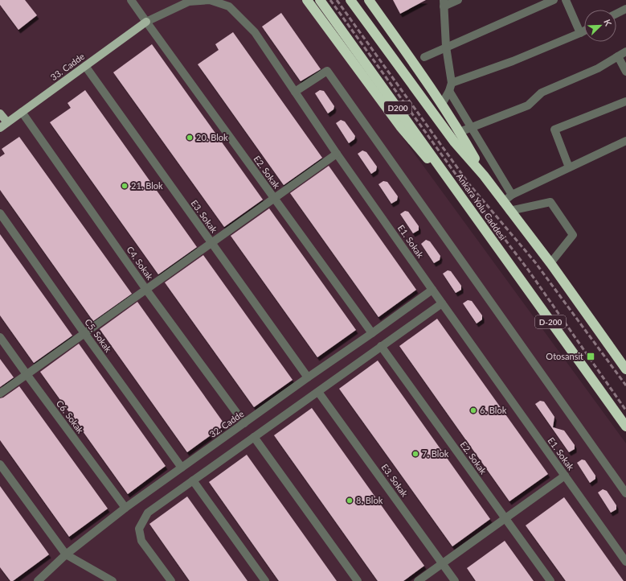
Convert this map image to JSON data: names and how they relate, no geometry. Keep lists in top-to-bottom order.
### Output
{
  "streets": {
    "highway": ["D200", "Ankara Yolu Caddesi", "D-200"],
    "main road": ["33. Cadde"],
    "street": [
      "E2. Sokak",
      "E3. Sokak",
      "E1. Sokak",
      "C4. Sokak",
      "C5. Sokak",
      "C6. Sokak",
      "32. Cadde"
    ]
  },
  "crossings": [
    ["33. Cadde", "E2. Sokak"],
    ["33. Cadde", "E3. Sokak"],
    ["33. Cadde", "E1. Sokak"],
    ["33. Cadde", "C4. Sokak"],
    ["E2. Sokak", "E1. Sokak"],
    ["E2. Sokak", "32. Cadde"],
    ["E3. Sokak", "32. Cadde"],
    ["E1. Sokak", "32. Cadde"],
    ["C4. Sokak", "32. Cadde"],
    ["C5. Sokak", "32. Cadde"],
    ["C6. Sokak", "32. Cadde"]
  ],
  "places": {
    "other": [
      "20. Blok",
      "21. Blok",
      "6. Blok",
      "7. Blok",
      "8. Blok"
    ],
    "transit": ["Otosansit"]
  },
  "north": "top right"
}
